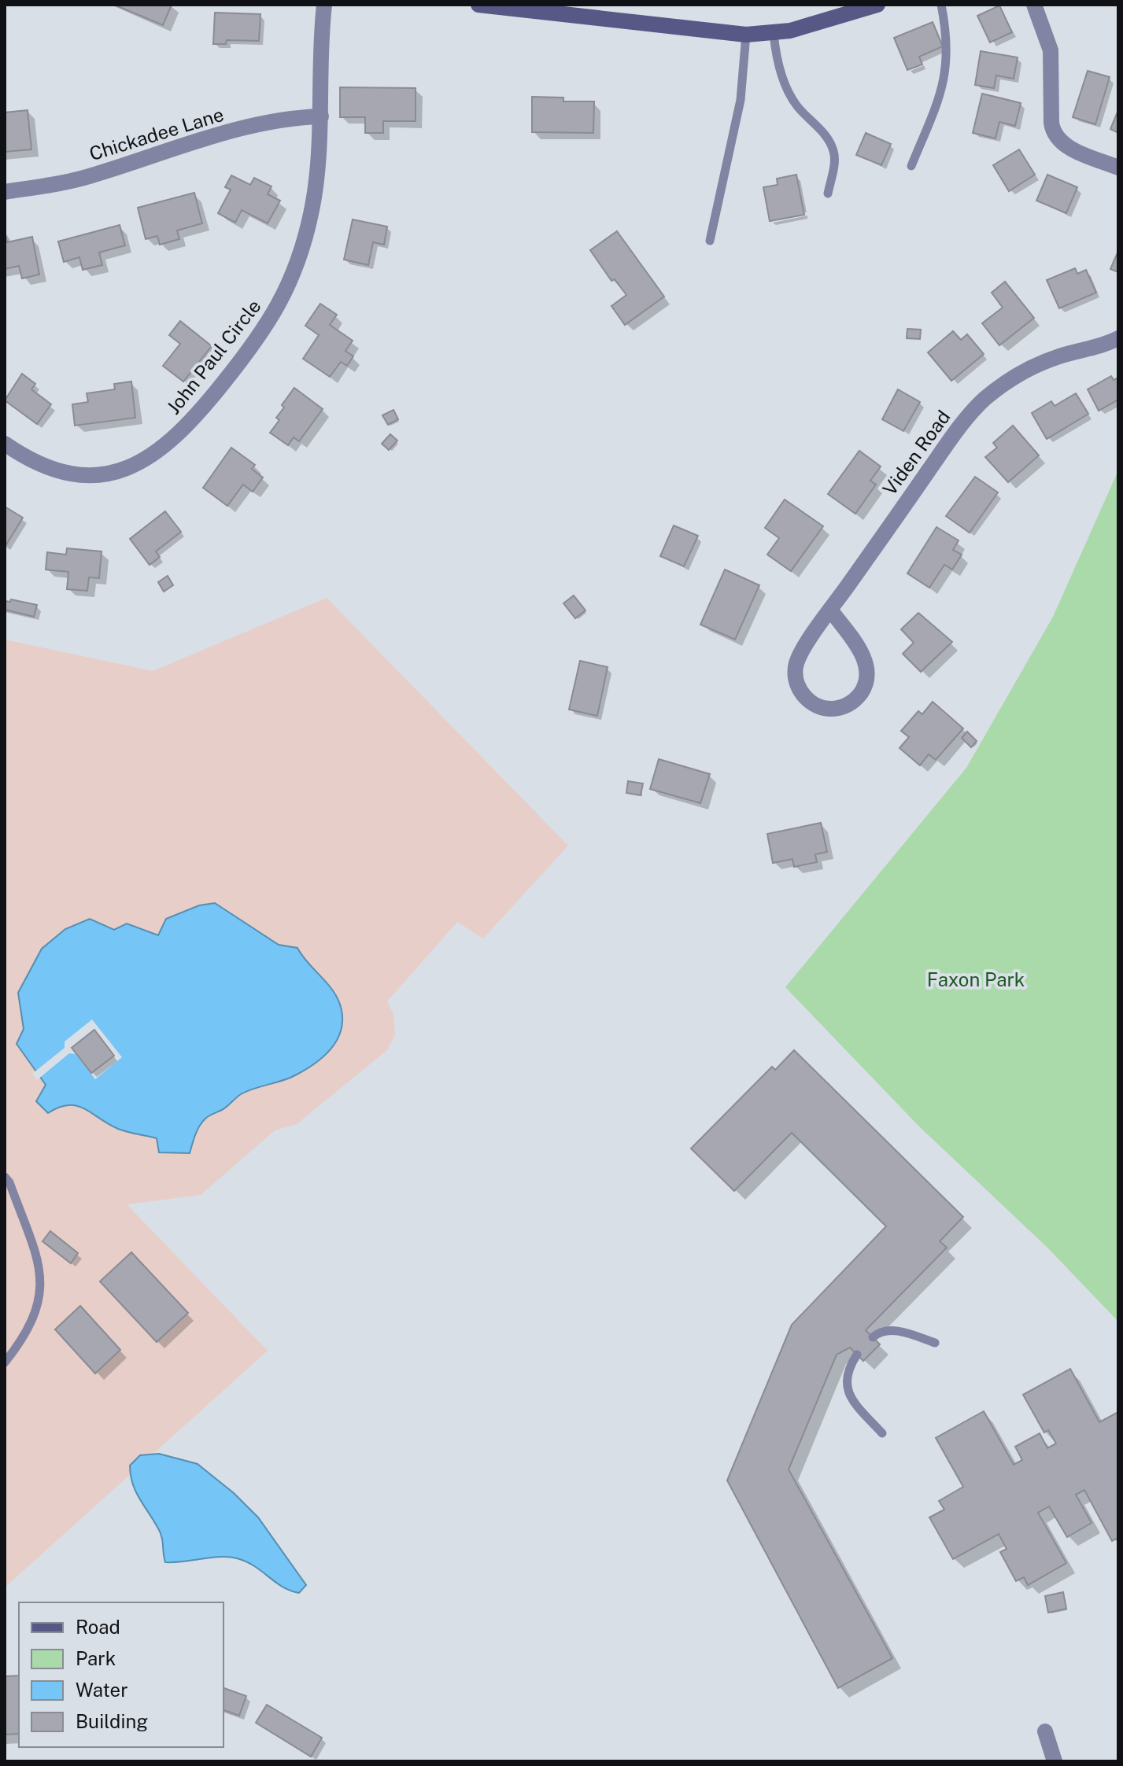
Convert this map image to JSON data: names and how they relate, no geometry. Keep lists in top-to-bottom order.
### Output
{
  "streets": {
    "street": ["Chickadee Lane", "John Paul Circle", "Viden Road"]
  },
  "crossings": [
    ["Chickadee Lane", "John Paul Circle"]
  ],
  "parks": ["Faxon Park"],
  "legend": [
    "Road",
    "Park",
    "Water",
    "Building"
  ]
}
